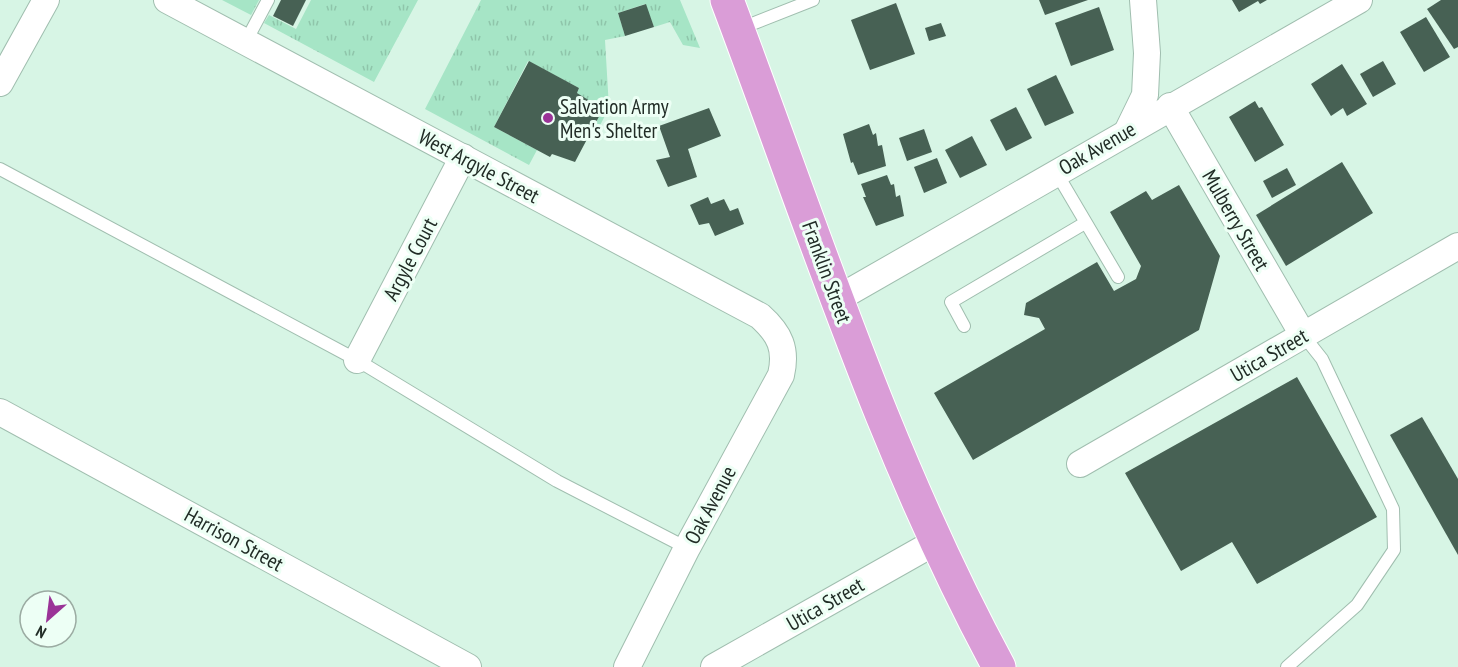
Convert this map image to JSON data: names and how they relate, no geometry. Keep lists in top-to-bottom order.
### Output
{
  "streets": {
    "main road": ["Franklin Street"],
    "street": [
      "Oak Avenue",
      "West Argyle Street",
      "Mulberry Street",
      "Argyle Court",
      "Utica Street",
      "Harrison Street"
    ]
  },
  "crossings": [
    ["Oak Avenue", "West Argyle Street"],
    ["Oak Avenue", "Mulberry Street"],
    ["Oak Avenue", "Franklin Street"],
    ["West Argyle Street", "Argyle Court"],
    ["Mulberry Street", "Utica Street"],
    ["Franklin Street", "Utica Street"]
  ],
  "places": ["Salvation Army Men's Shelter"],
  "north": "bottom left"
}
